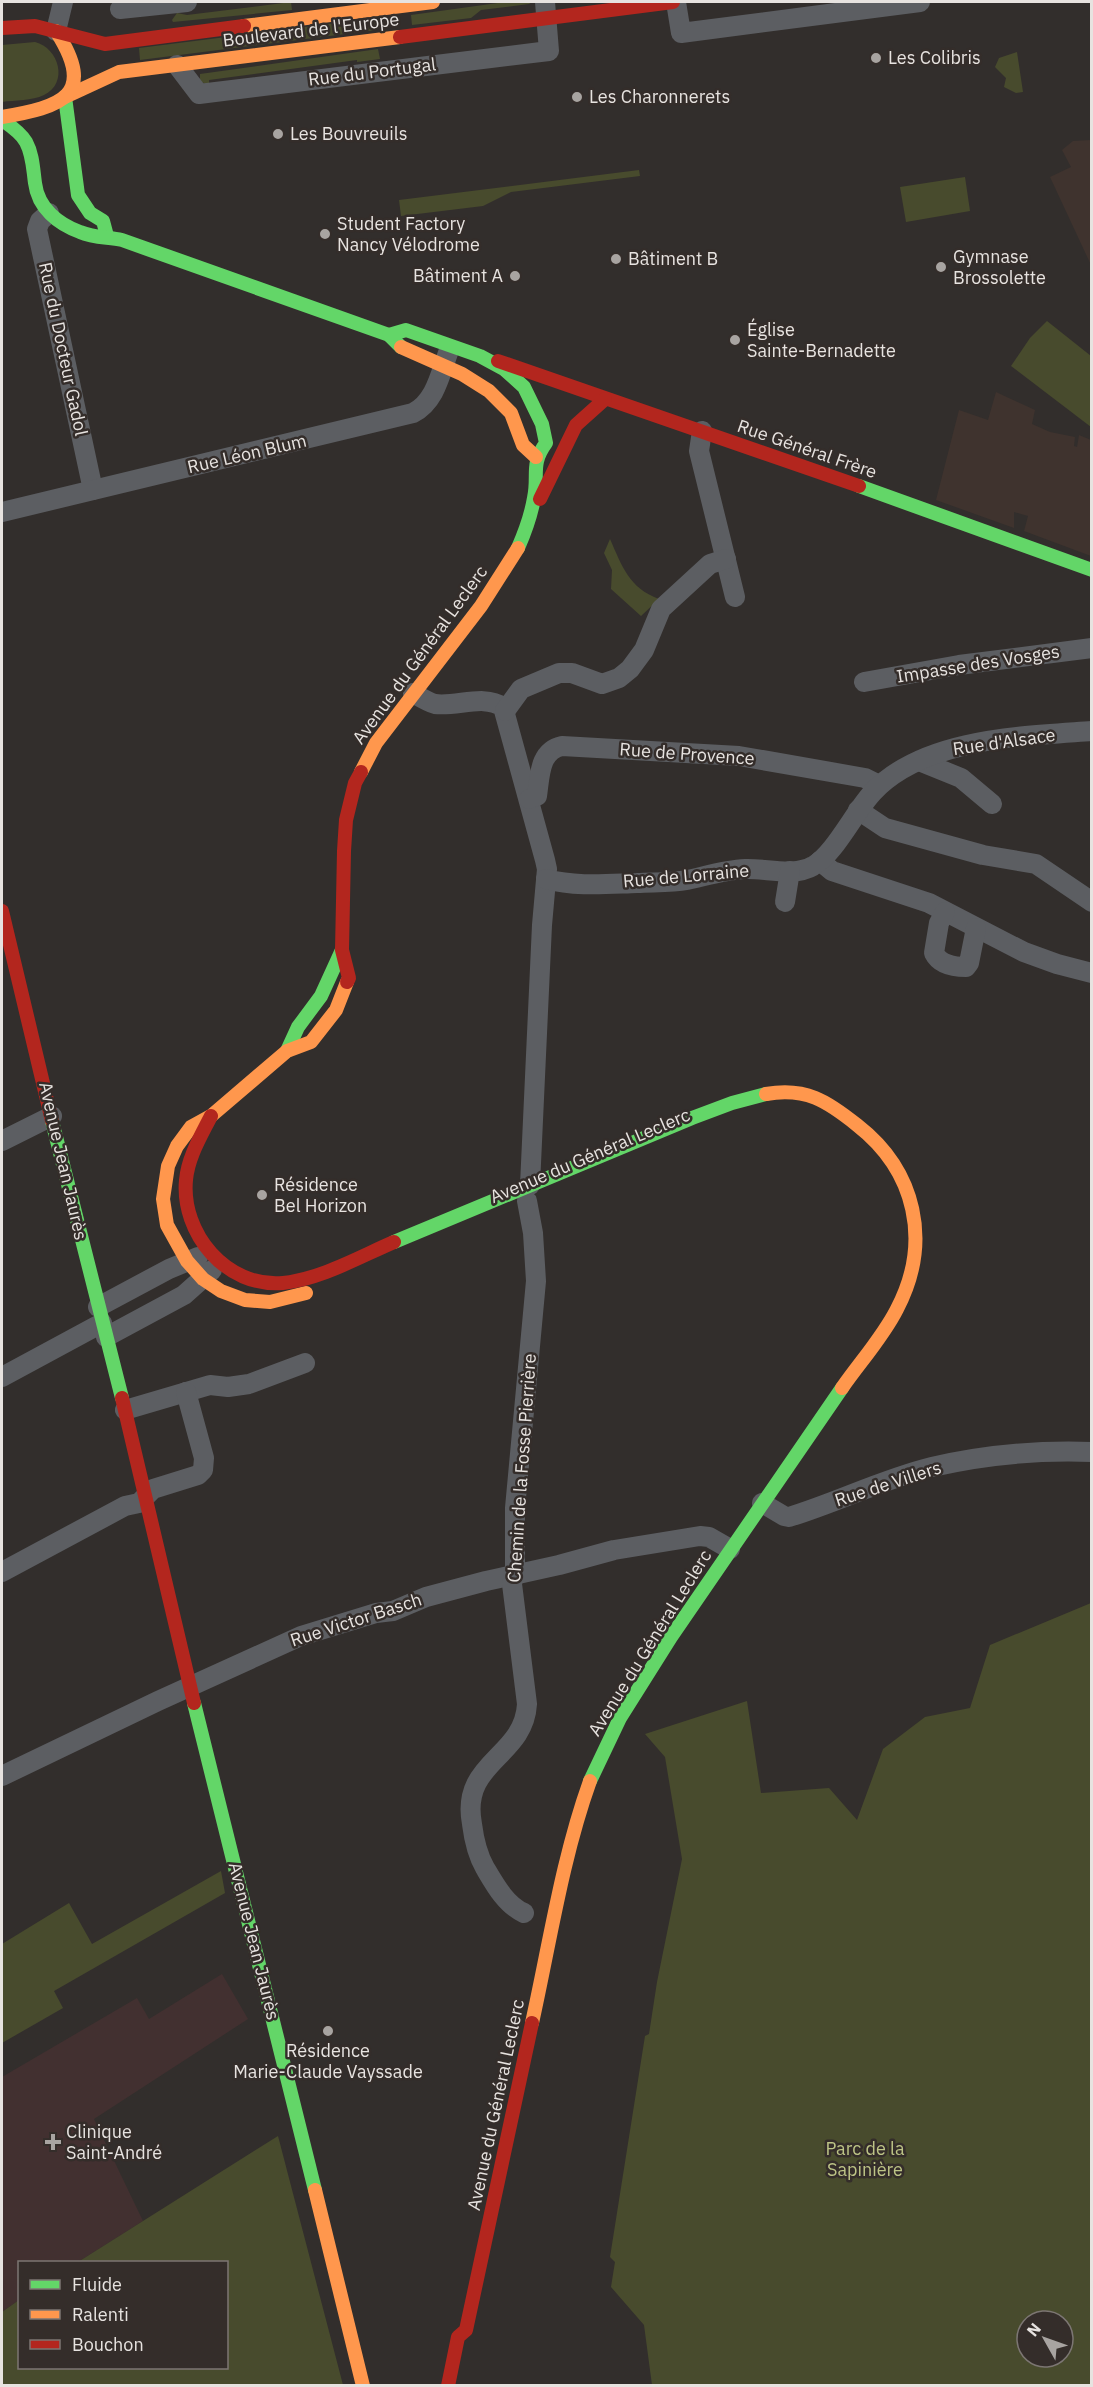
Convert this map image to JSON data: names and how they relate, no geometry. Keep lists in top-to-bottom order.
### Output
{
  "streets": {
    "main road": [
      "Boulevard de l'Europe",
      "Rue Général Frère",
      "Avenue du Général Leclerc",
      "Avenue Jean Jaurès"
    ],
    "street": [
      "Rue du Portugal",
      "Rue du Docteur Gadol",
      "Rue Léon Blum",
      "Impasse des Vosges",
      "Rue d'Alsace",
      "Rue de Provence",
      "Rue de Lorraine",
      "Chemin de la Fosse Pierrière",
      "Rue de Villers",
      "Rue Victor Basch"
    ]
  },
  "crossings": [
    ["Boulevard de l'Europe", "Rue du Portugal"],
    ["Boulevard de l'Europe", "Avenue du Général Leclerc"],
    ["Rue du Docteur Gadol", "Rue Léon Blum"],
    ["Rue du Docteur Gadol", "Avenue du Général Leclerc"],
    ["Rue Général Frère", "Avenue du Général Leclerc"],
    ["Rue Léon Blum", "Avenue du Général Leclerc"],
    ["Avenue du Général Leclerc", "Chemin de la Fosse Pierrière"],
    ["Avenue du Général Leclerc", "Rue de Villers"],
    ["Avenue du Général Leclerc", "Rue Victor Basch"],
    ["Rue d'Alsace", "Rue de Provence"],
    ["Rue d'Alsace", "Rue de Lorraine"],
    ["Avenue Jean Jaurès", "Rue Victor Basch"],
    ["Chemin de la Fosse Pierrière", "Rue Victor Basch"]
  ],
  "parks": ["Parc de la Sapinière"],
  "places": {
    "other": [
      "Les Colibris",
      "Les Charonnerets",
      "Les Bouvreuils",
      "Student Factory Nancy Vélodrome",
      "Bâtiment B",
      "Gymnase Brossolette",
      "Bâtiment A",
      "Église Sainte-Bernadette",
      "Résidence Bel Horizon",
      "Résidence Marie-Claude Vayssade"
    ],
    "health": ["Clinique Saint-André"]
  },
  "legend": ["Fluide", "Ralenti", "Bouchon"],
  "north": "top left"
}
